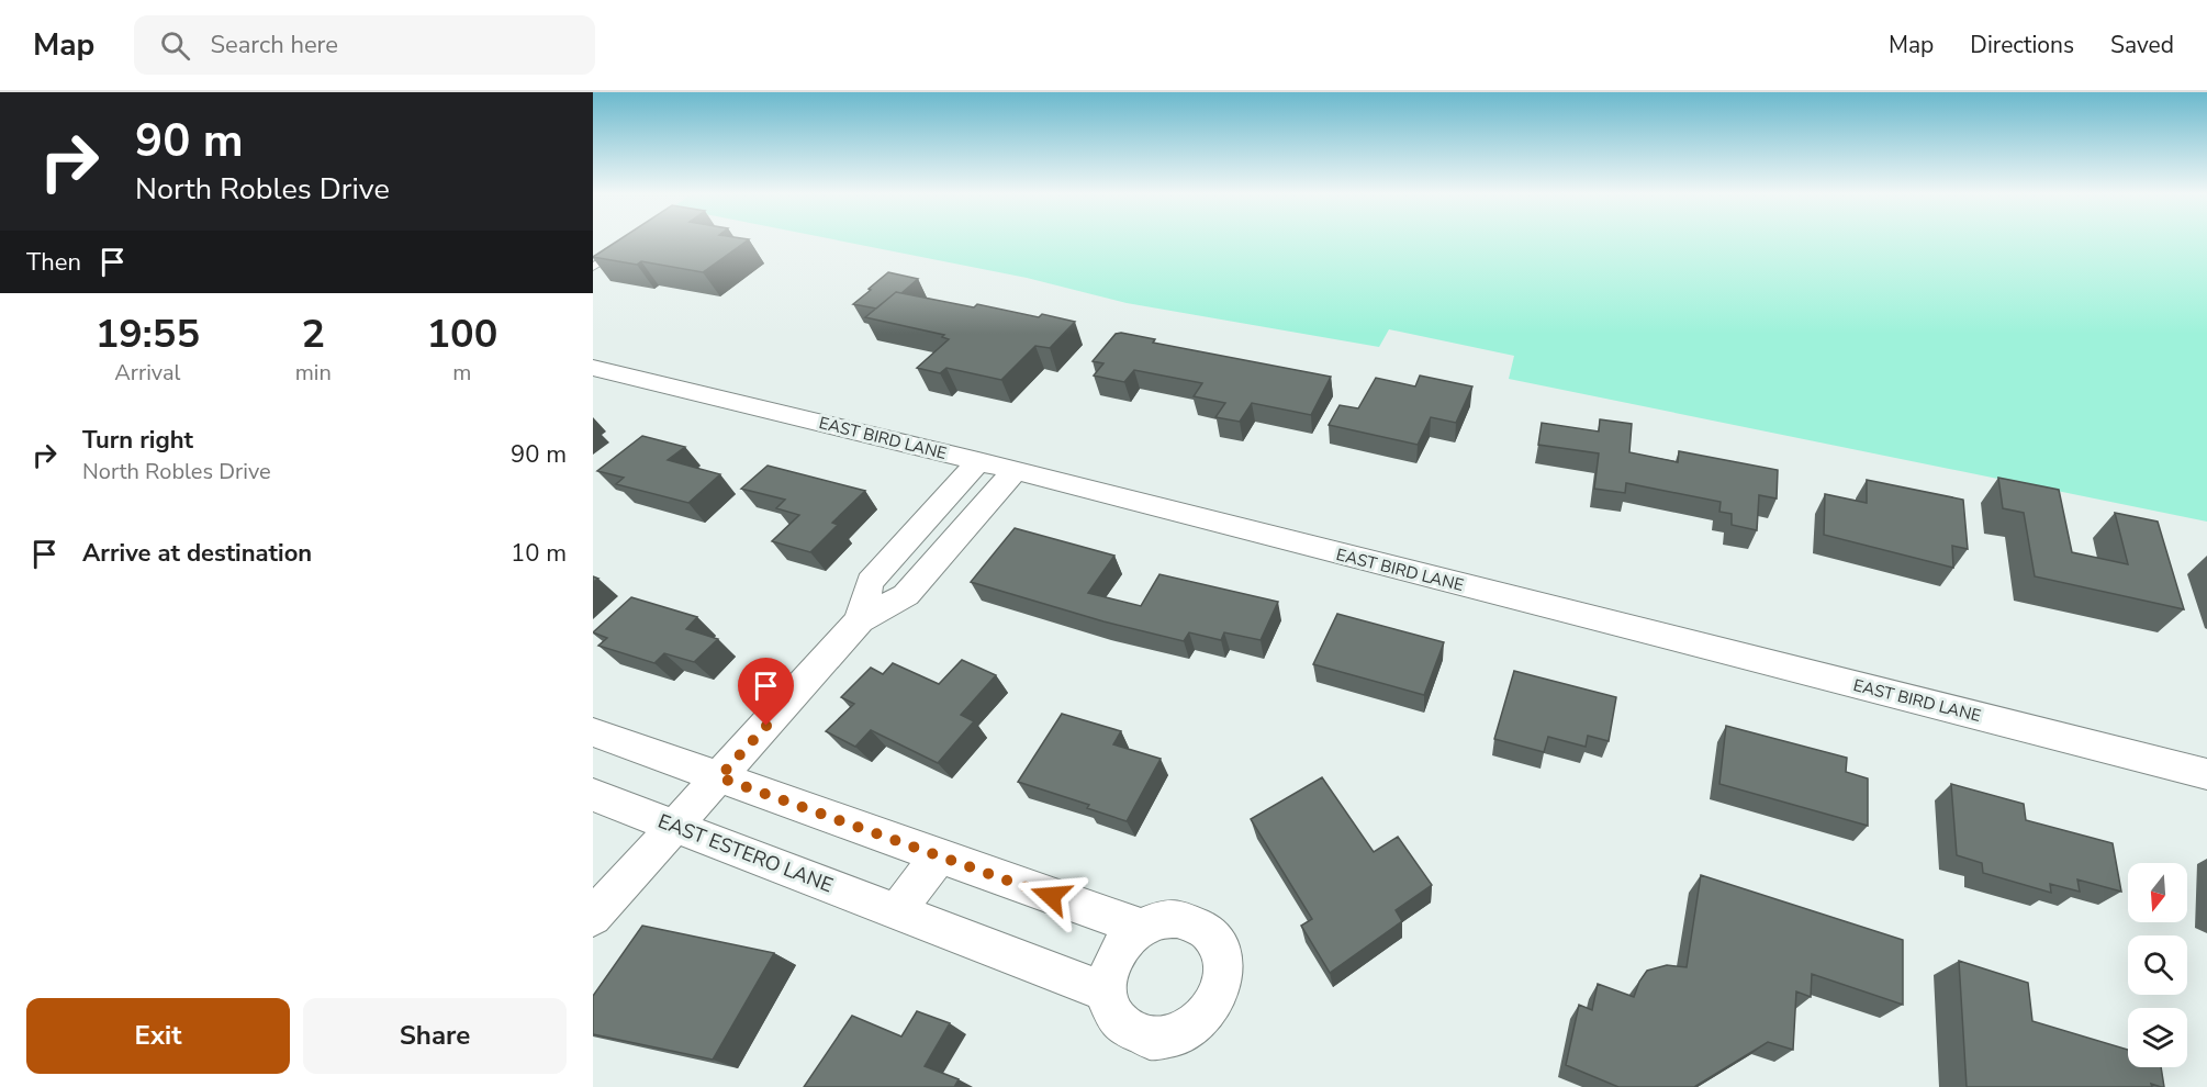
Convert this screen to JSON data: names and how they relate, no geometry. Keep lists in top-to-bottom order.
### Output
{
  "streets": {
    "street": ["EAST BIRD LANE", "EAST ESTERO LANE"]
  },
  "north": "bottom",
  "page": {
    "header": "Map",
    "search": "Search here",
    "nav": ["Map", "Directions", "Saved"],
    "turn": ["90 m", "North Robles Drive"],
    "then": "Then",
    "eta": [
      "19:55",
      "Arrival",
      "2",
      "min",
      "100",
      "m"
    ],
    "list": [
      {
        "name": "Turn right",
        "note": "North Robles Drive",
        "value": "90 m"
      },
      {
        "name": "Arrive at destination",
        "value": "10 m"
      }
    ],
    "buttons": ["Exit", "Share"]
  }
}
